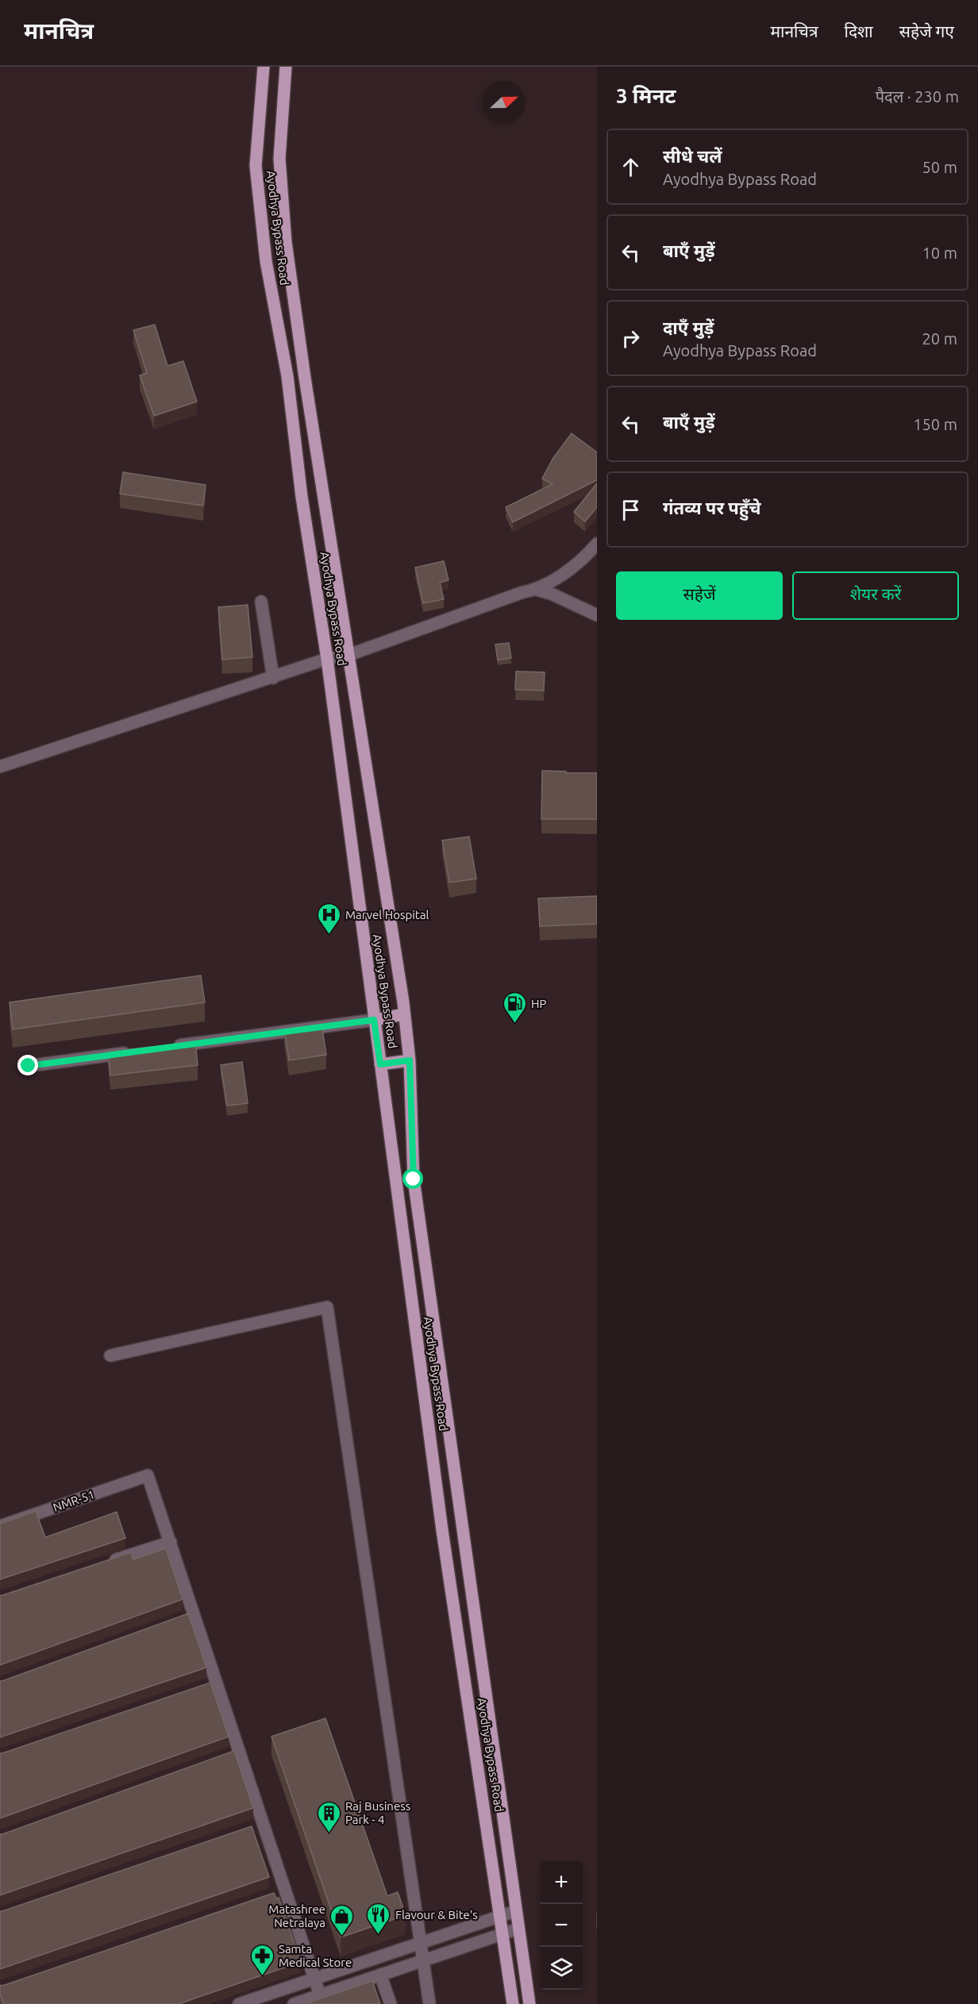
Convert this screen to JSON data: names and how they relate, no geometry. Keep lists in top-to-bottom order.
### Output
{
  "streets": {
    "main road": ["Ayodhya Bypass Road"],
    "street": ["NMR-51"]
  },
  "places": {
    "hospital": ["Marvel Hospital"],
    "fuel station": ["HP"],
    "building": ["Raj Business Park - 4"],
    "restaurant": ["Flavour & Bite's"],
    "shop": ["Matashree Netralaya"],
    "pharmacy": ["Samta Medical Store"]
  },
  "north": "right",
  "page": {
    "header": "मानचित्र",
    "nav": ["मानचित्र", "दिशा", "सहेजे गए"],
    "heading": ["3 मिनट", "पैदल · 230 m"],
    "list": [
      ["सीधे चलें", "Ayodhya Bypass Road", "50 m"],
      ["बाएँ मुड़ें", "10 m"],
      ["दाएँ मुड़ें", "Ayodhya Bypass Road", "20 m"],
      ["बाएँ मुड़ें", "150 m"],
      "गंतव्य पर पहुँचे"
    ],
    "buttons": ["सहेजें", "शेयर करें"],
    "map_buttons": ["+", "−"]
  }
}
